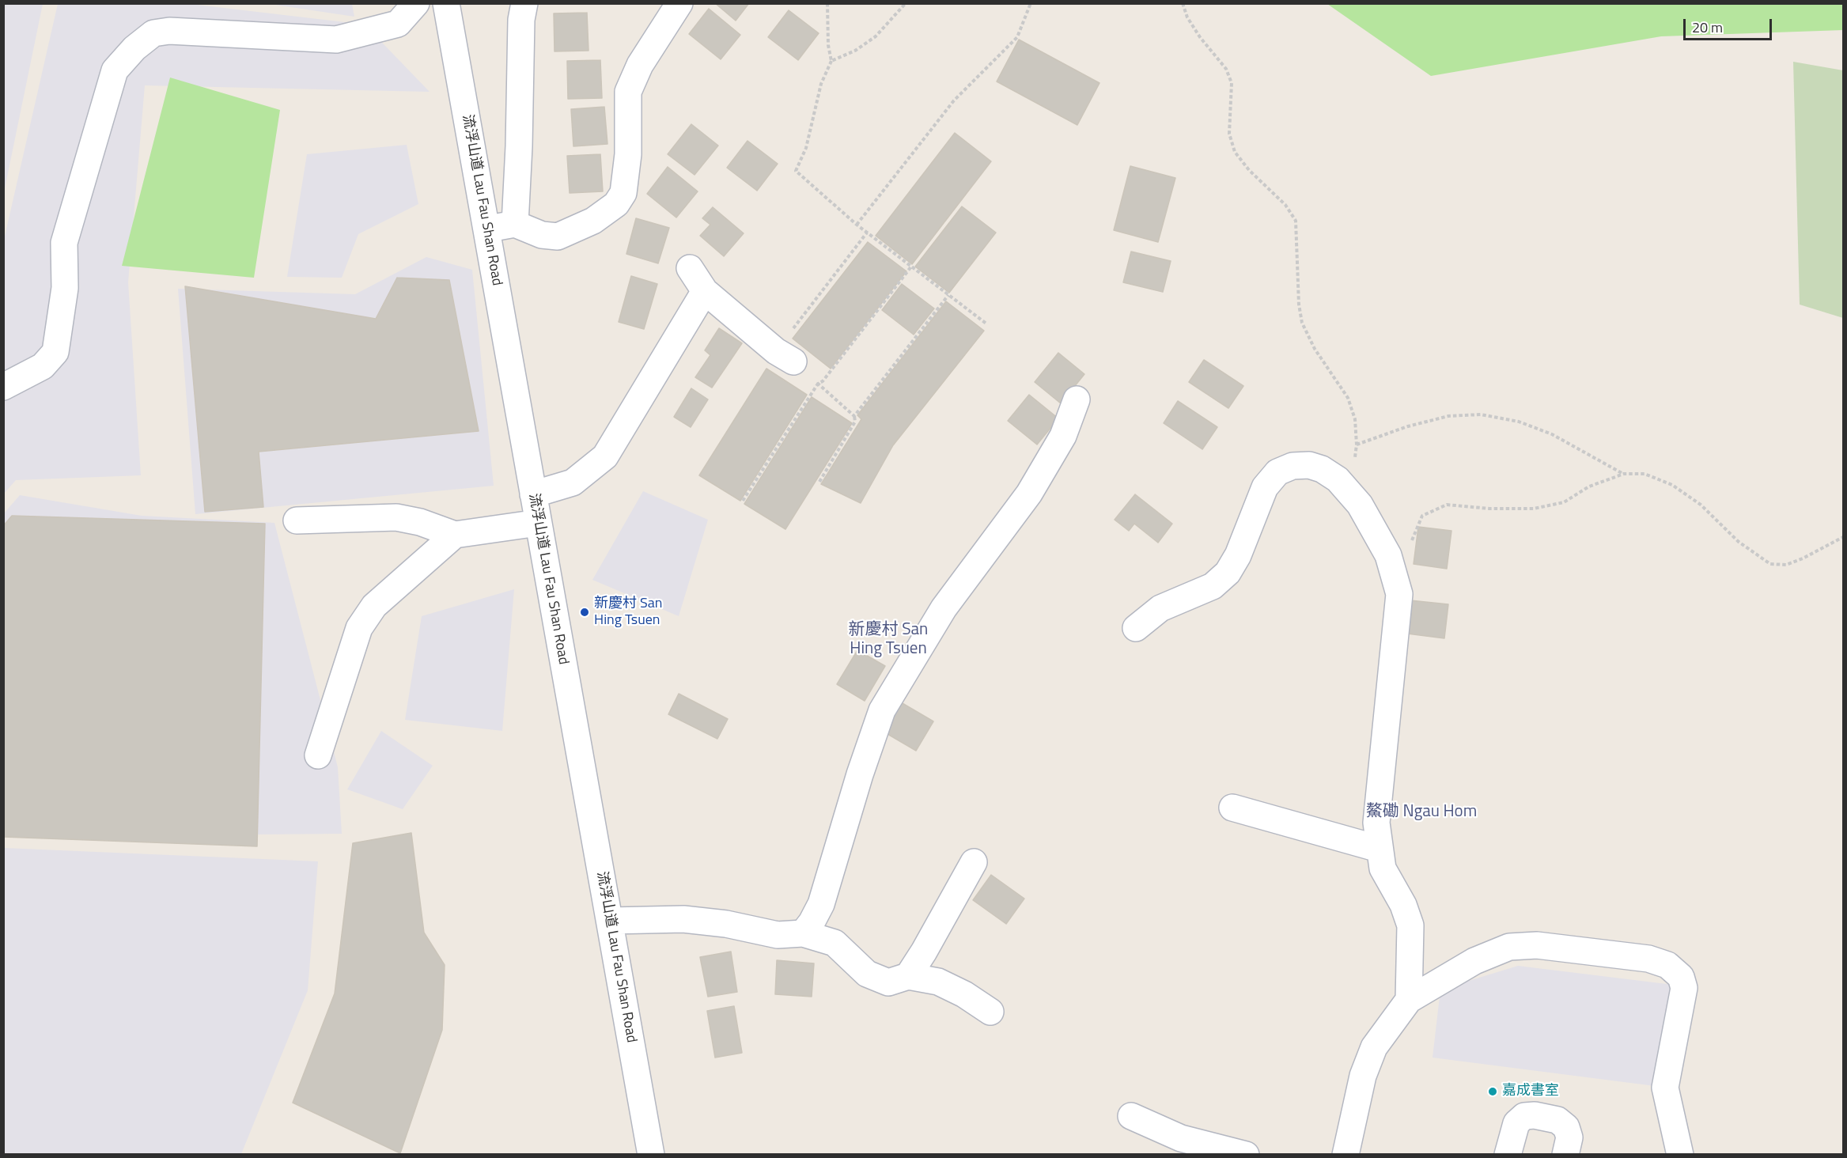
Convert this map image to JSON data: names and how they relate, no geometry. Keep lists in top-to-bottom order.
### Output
{
  "streets": {
    "street": ["流浮山道 Lau Fau Shan Road"]
  },
  "districts": ["新慶村 San Hing Tsuen", "鰲磡 Ngau Hom"],
  "places": ["新慶村 San Hing Tsuen", "嘉成書室"],
  "scale_bar": "20 m"
}
